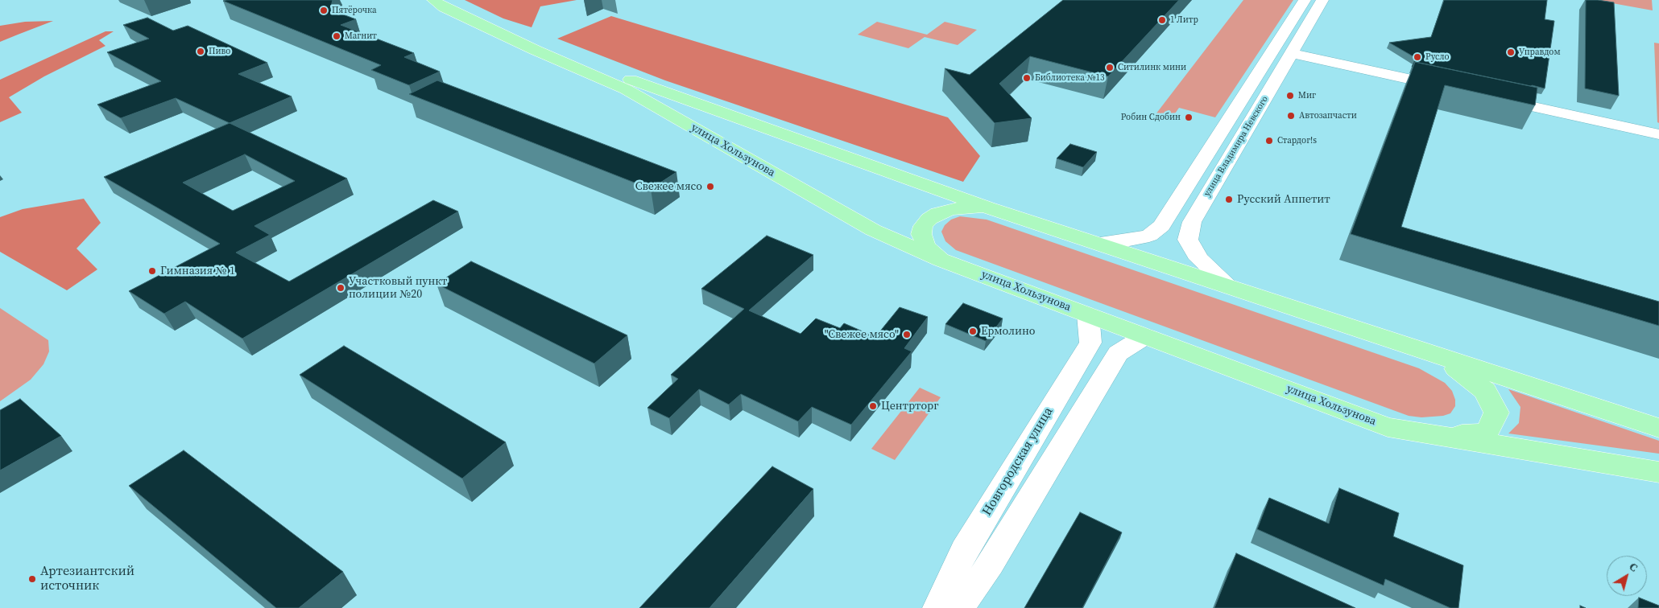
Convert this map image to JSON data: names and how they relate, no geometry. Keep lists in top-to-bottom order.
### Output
{
  "streets": {
    "main road": ["улица Хользунова"],
    "street": ["улица Владимира Невского", "Новгородская улица"]
  },
  "crossings": [
    ["улица Владимира Невского", "улица Хользунова"],
    ["улица Хользунова", "Новгородская улица"]
  ],
  "places": [
    "Пятёрочка",
    "1 Литр",
    "Магнит",
    "Пиво",
    "Управдом",
    "Русло",
    "Ситилинк мини",
    "Библиотека №13",
    "Миг",
    "Автозапчасти",
    "Робин Сдобин",
    "Стардог!s",
    "Свежее мясо",
    "Русский Аппетит",
    "Гимназия № 1",
    "Участковый пункт полиции №20",
    "Ермолино",
    "\"Свежее мясо\"",
    "Центрторг",
    "Артезиантский источник"
  ],
  "north": "top right"
}
